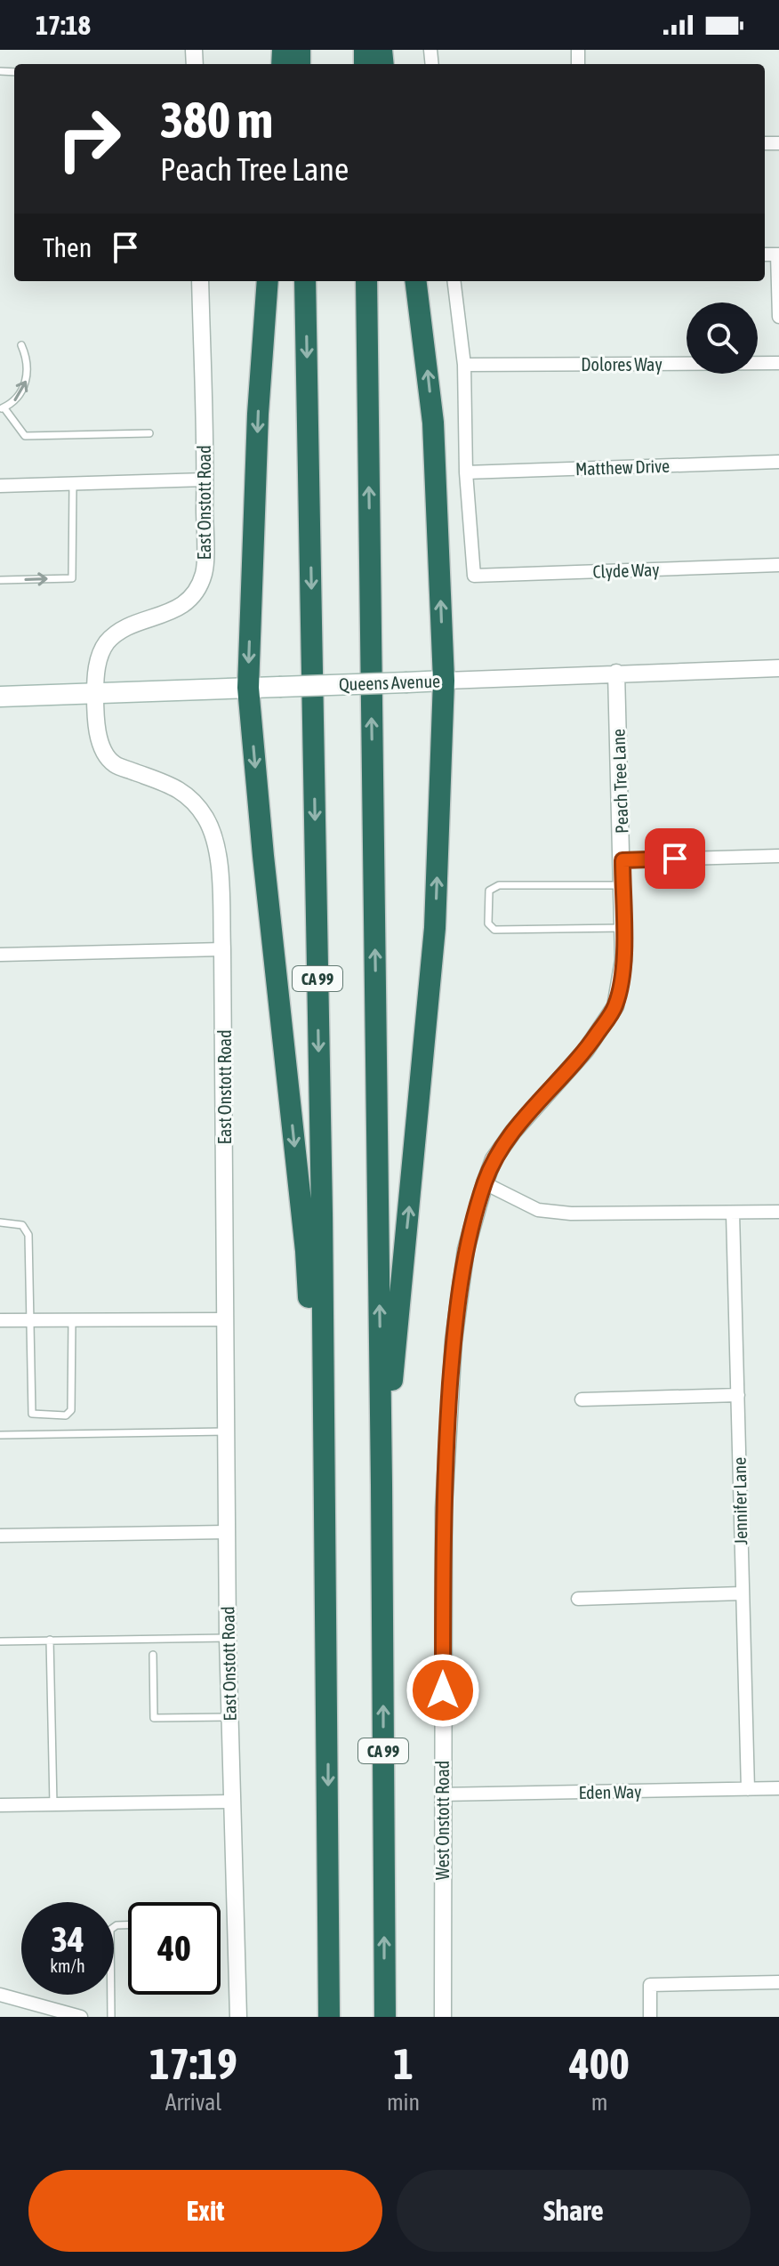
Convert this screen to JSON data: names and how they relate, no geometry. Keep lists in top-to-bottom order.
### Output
{
  "streets": {
    "highway": ["CA 99"],
    "main road": ["Queens Avenue"],
    "street": [
      "Dolores Way",
      "Matthew Drive",
      "East Onstott Road",
      "Clyde Way",
      "Peach Tree Lane",
      "Jennifer Lane",
      "Eden Way",
      "West Onstott Road"
    ]
  },
  "crossings": [
    ["Matthew Drive", "Clyde Way"],
    ["East Onstott Road", "Queens Avenue"],
    ["Queens Avenue", "Peach Tree Lane"],
    ["Peach Tree Lane", "West Onstott Road"],
    ["Jennifer Lane", "Eden Way"],
    ["Eden Way", "West Onstott Road"]
  ],
  "page": {
    "status": "17:18",
    "turn": ["380 m", "Peach Tree Lane"],
    "then": "Then",
    "speed": "34 km/h",
    "limit": "40",
    "eta": [
      "17:19",
      "Arrival",
      "1",
      "min",
      "400",
      "m"
    ],
    "buttons": ["Exit", "Share"]
  }
}
